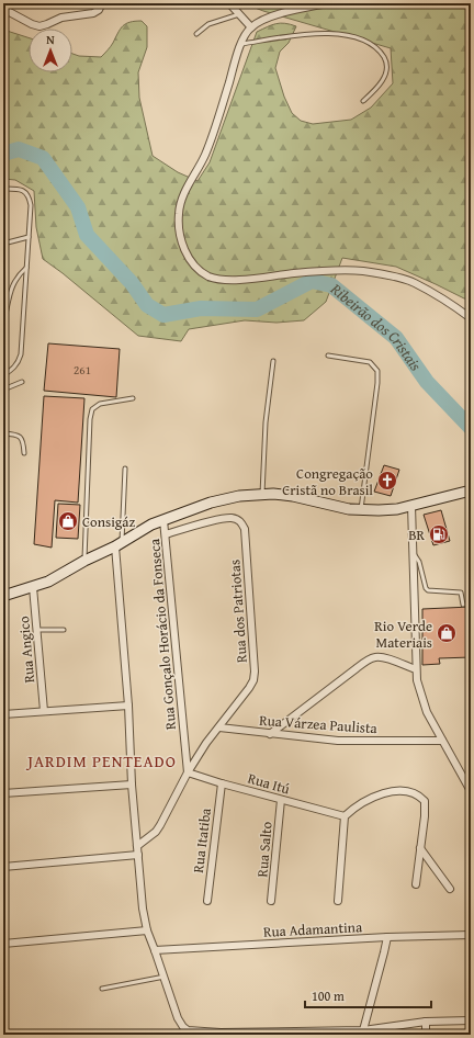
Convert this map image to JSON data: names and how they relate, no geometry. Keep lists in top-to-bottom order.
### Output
{
  "streets": {
    "street": [
      "Rua dos Patriotas",
      "Rua Gonçalo Horácio da Fonseca",
      "Rua Angico",
      "Rua Várzea Paulista",
      "Rua Itú",
      "Rua Itatiba",
      "Rua Salto",
      "Rua Adamantina"
    ]
  },
  "crossings": [
    ["Rua dos Patriotas", "Rua Gonçalo Horácio da Fonseca"],
    ["Rua dos Patriotas", "Rua Várzea Paulista"],
    ["Rua dos Patriotas", "Rua Itú"],
    ["Rua Gonçalo Horácio da Fonseca", "Rua Itú"],
    ["Rua Itú", "Rua Itatiba"],
    ["Rua Itú", "Rua Salto"]
  ],
  "districts": ["JARDIM PENTEADO"],
  "water": ["Ribeirão dos Cristais"],
  "places": {
    "church": ["Congregação Cristã no Brasil"],
    "shop": ["Consigáz", "Rio Verde Materiais"],
    "fuel station": ["BR"]
  },
  "house_numbers": ["261"],
  "scale_bar": "100 m",
  "north": "top"
}
